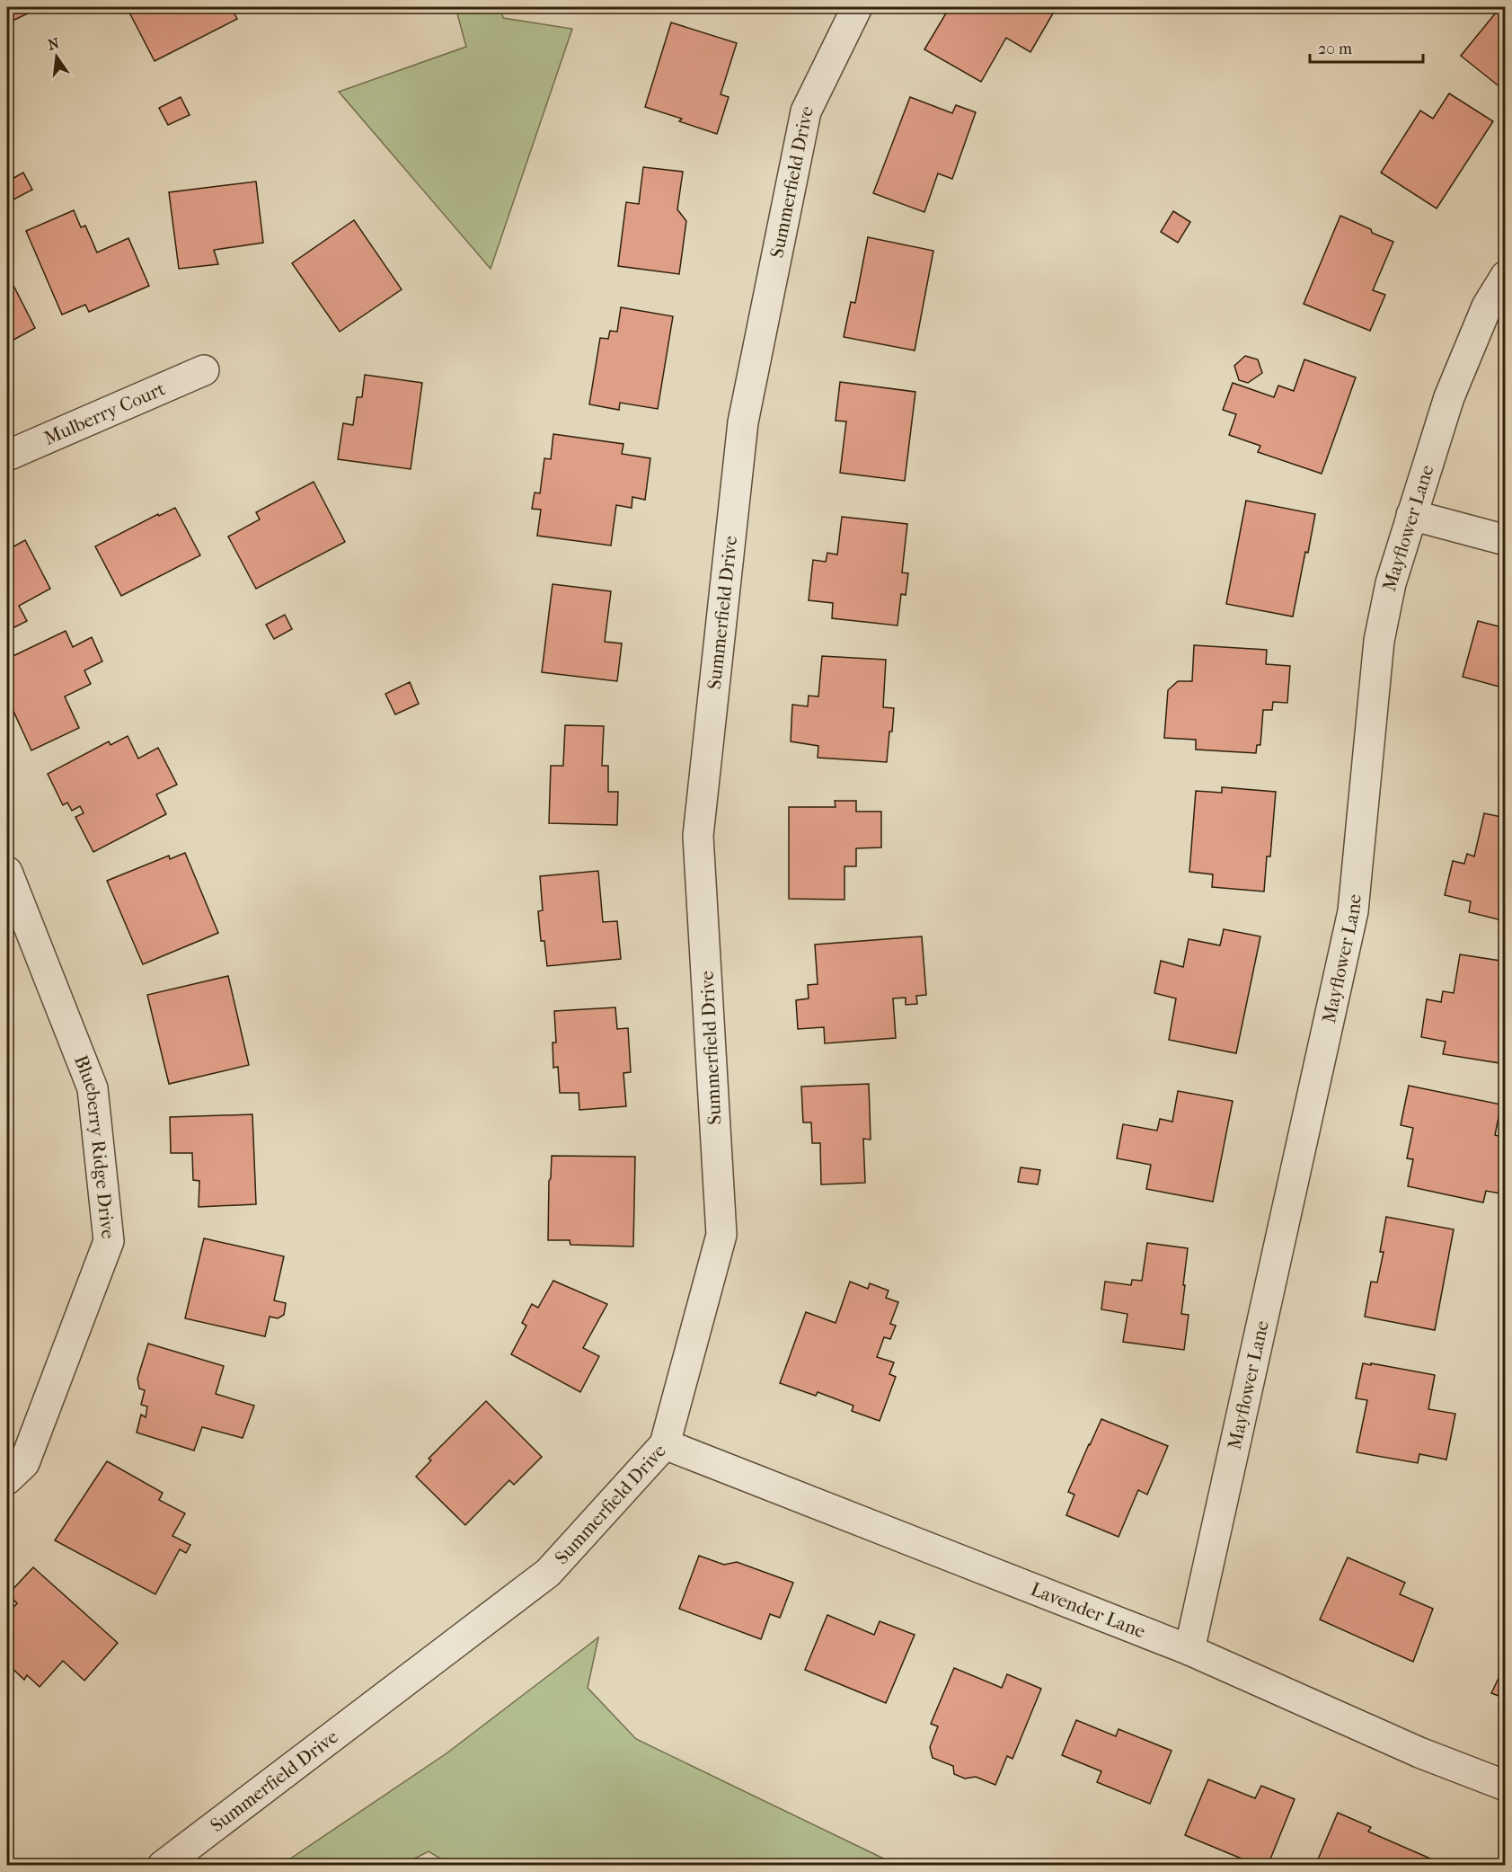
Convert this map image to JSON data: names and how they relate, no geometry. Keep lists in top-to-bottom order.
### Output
{
  "streets": {
    "street": [
      "Summerfield Drive",
      "Mulberry Court",
      "Mayflower Lane",
      "Blueberry Ridge Drive",
      "Lavender Lane"
    ]
  },
  "crossings": [
    ["Summerfield Drive", "Lavender Lane"],
    ["Mayflower Lane", "Lavender Lane"]
  ],
  "scale_bar": "20 m",
  "north": "top"
}
